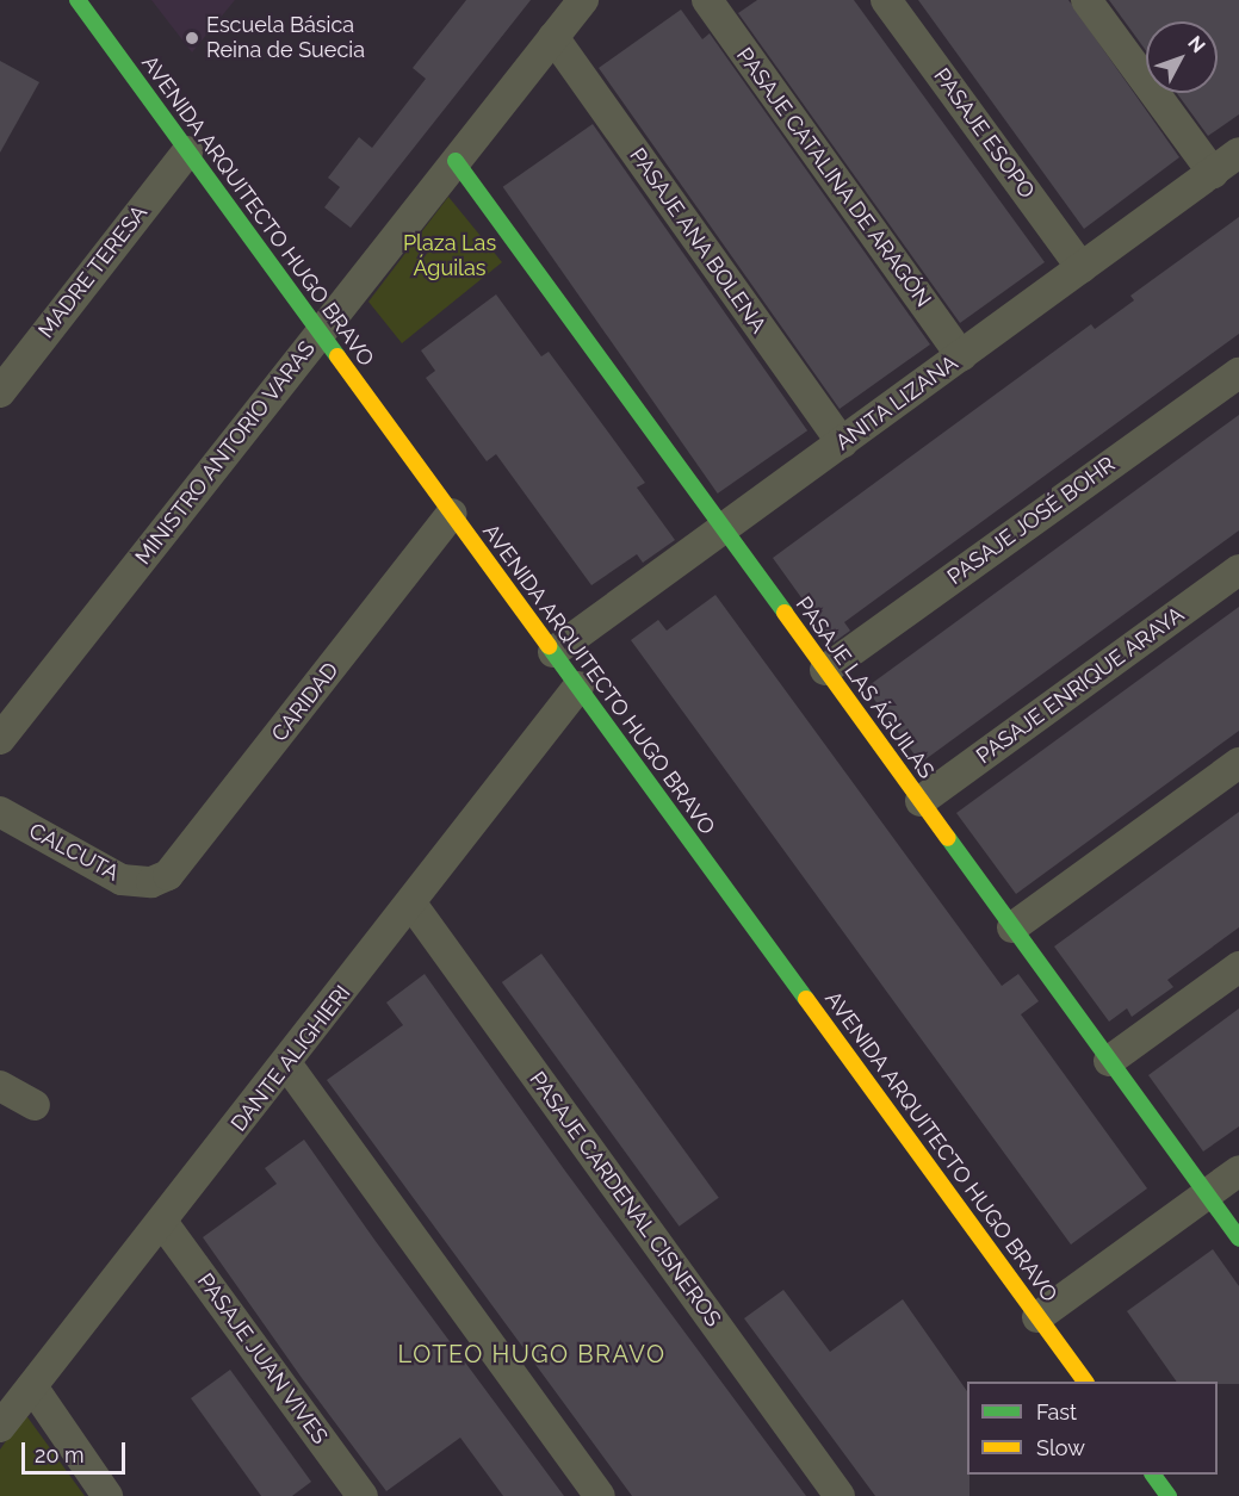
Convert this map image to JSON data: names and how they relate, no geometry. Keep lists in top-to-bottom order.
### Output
{
  "streets": {
    "street": [
      "PASAJE ESOPO",
      "PASAJE CATALINA DE ARAGÓN",
      "AVENIDA ARQUITECTO HUGO BRAVO",
      "PASAJE ANA BOLENA",
      "MADRE TERESA",
      "ANITA LIZANA",
      "MINISTRO ANTORIO VARAS",
      "PASAJE JOSÉ BOHR",
      "PASAJE ENRIQUE ARAYA",
      "PASAJE LAS ÁGUILAS",
      "CARIDAD",
      "CALCUTA",
      "DANTE ALIGHIERI",
      "PASAJE CARDENAL CISNEROS",
      "PASAJE JUAN VIVES"
    ]
  },
  "crossings": [
    ["PASAJE ESOPO", "ANITA LIZANA"],
    ["PASAJE CATALINA DE ARAGÓN", "ANITA LIZANA"],
    ["AVENIDA ARQUITECTO HUGO BRAVO", "MADRE TERESA"],
    ["AVENIDA ARQUITECTO HUGO BRAVO", "ANITA LIZANA"],
    ["AVENIDA ARQUITECTO HUGO BRAVO", "MINISTRO ANTORIO VARAS"],
    ["AVENIDA ARQUITECTO HUGO BRAVO", "CARIDAD"],
    ["AVENIDA ARQUITECTO HUGO BRAVO", "DANTE ALIGHIERI"],
    ["PASAJE ANA BOLENA", "ANITA LIZANA"],
    ["PASAJE ANA BOLENA", "MINISTRO ANTORIO VARAS"],
    ["ANITA LIZANA", "PASAJE LAS ÁGUILAS"],
    ["MINISTRO ANTORIO VARAS", "PASAJE LAS ÁGUILAS"],
    ["PASAJE JOSÉ BOHR", "PASAJE LAS ÁGUILAS"],
    ["PASAJE ENRIQUE ARAYA", "PASAJE LAS ÁGUILAS"],
    ["CARIDAD", "CALCUTA"],
    ["DANTE ALIGHIERI", "PASAJE CARDENAL CISNEROS"],
    ["DANTE ALIGHIERI", "PASAJE JUAN VIVES"]
  ],
  "districts": ["LOTEO HUGO BRAVO"],
  "parks": ["Plaza Las Águilas"],
  "places": ["Escuela Básica Reina de Suecia"],
  "legend": ["Fast", "Slow"],
  "scale_bar": "20 m",
  "north": "top right"
}
